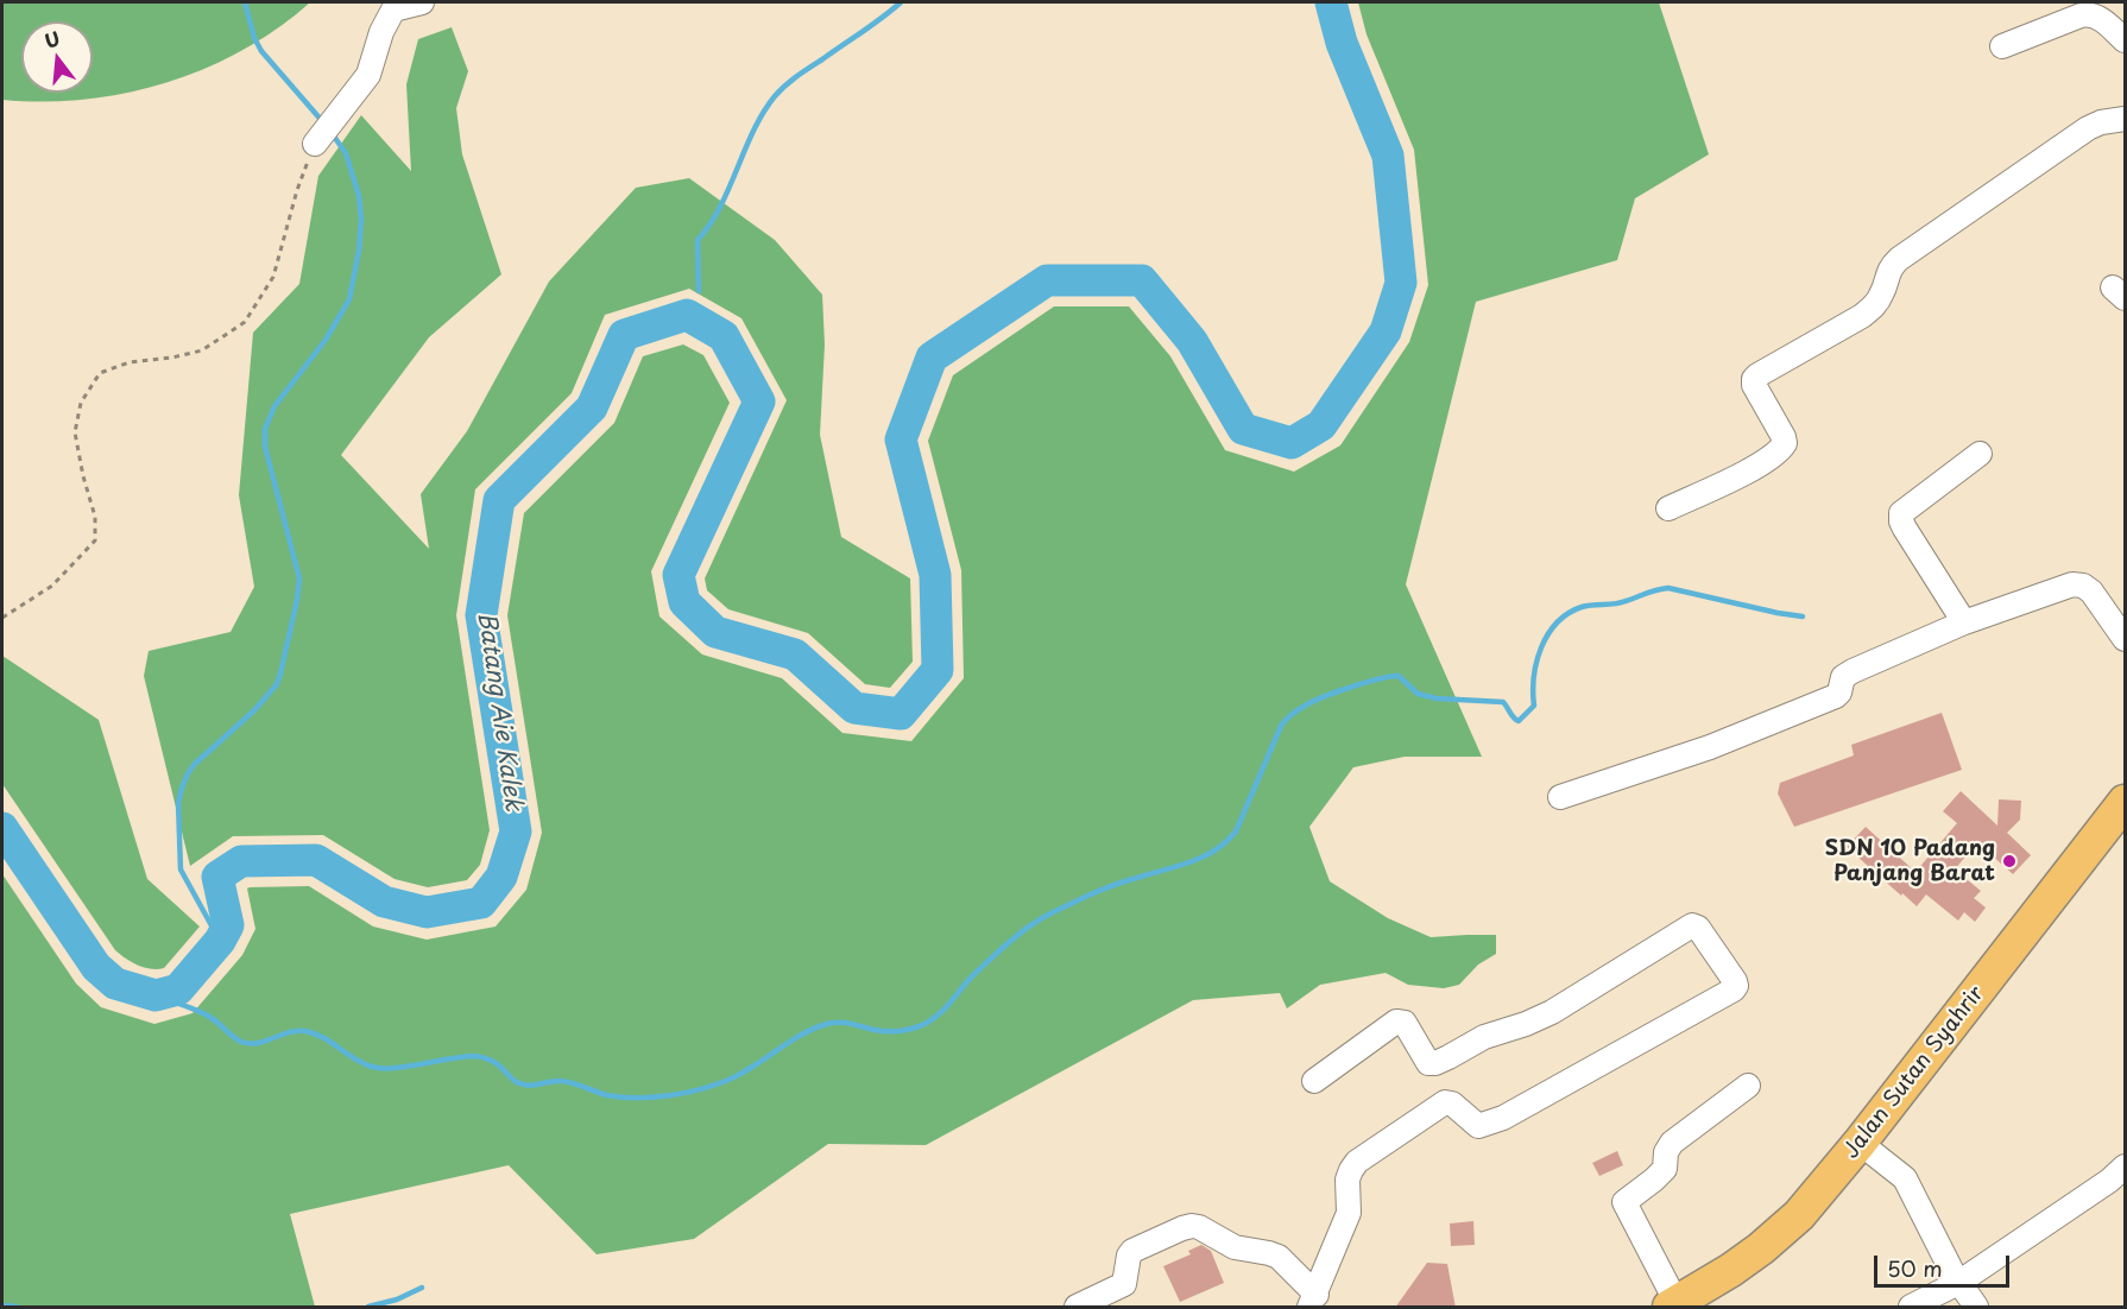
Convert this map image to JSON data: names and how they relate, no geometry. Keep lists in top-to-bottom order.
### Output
{
  "streets": {
    "highway": ["Jalan Sutan Syahrir"]
  },
  "water": ["Batang Aie Kalek"],
  "places": ["SDN 10 Padang Panjang Barat"],
  "scale_bar": "50 m",
  "north": "top"
}
